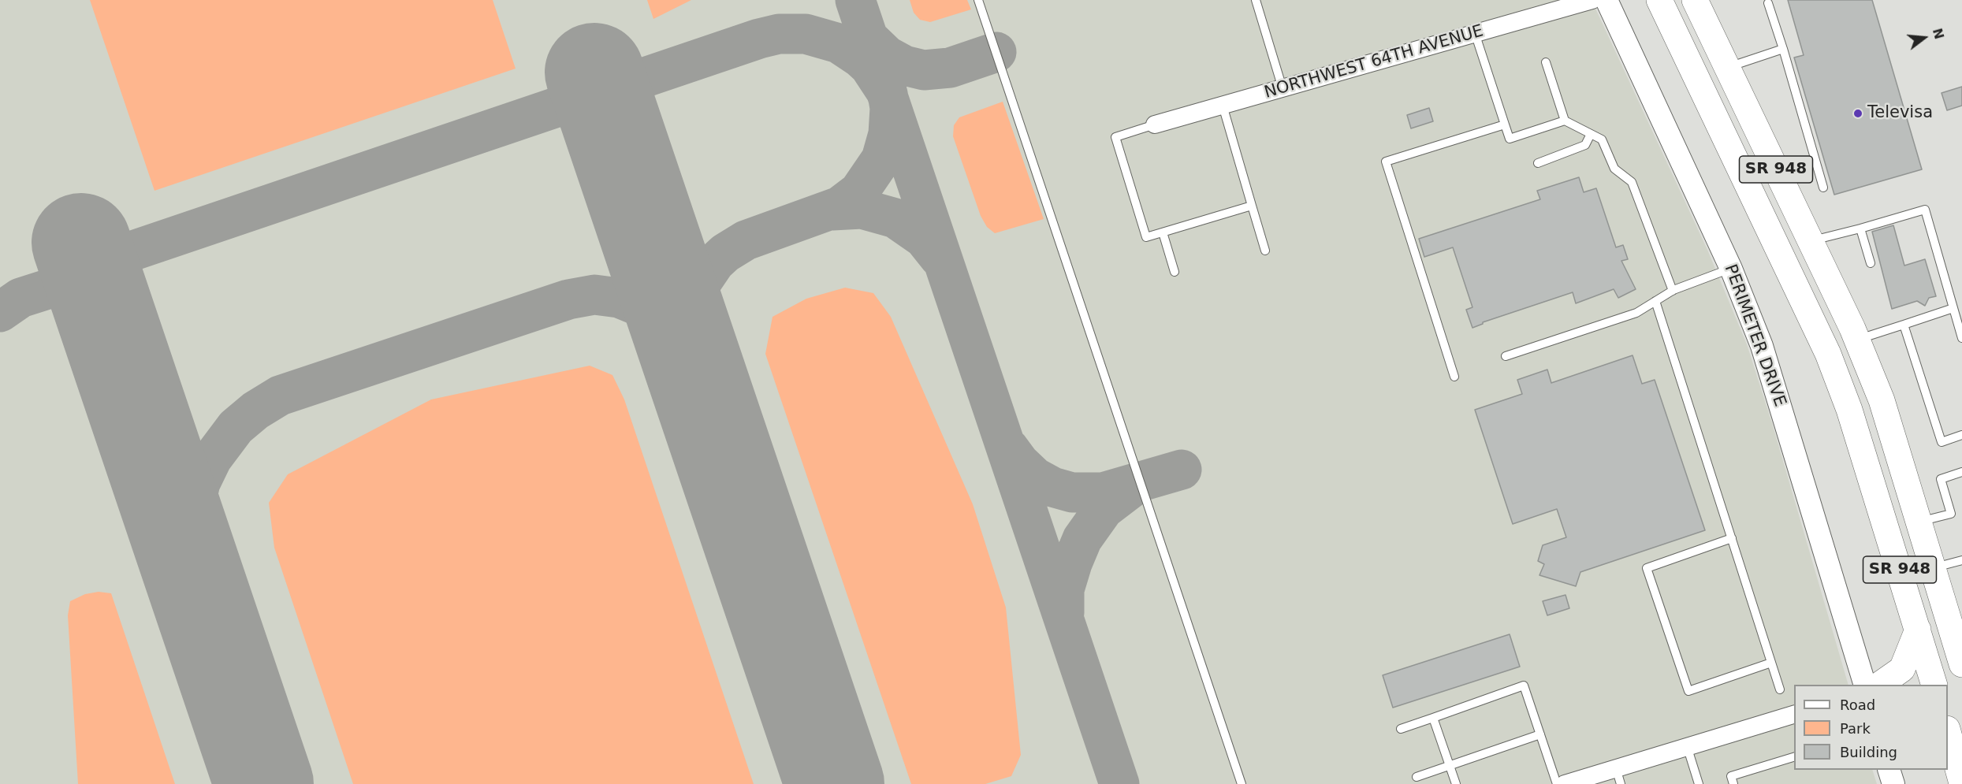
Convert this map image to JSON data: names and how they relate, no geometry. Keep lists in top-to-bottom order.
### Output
{
  "streets": {
    "main road": ["SR 948"],
    "street": ["NORTHWEST 64TH AVENUE", "PERIMETER DRIVE"]
  },
  "places": ["Televisa"],
  "legend": ["Road", "Park", "Building"],
  "north": "right"
}
